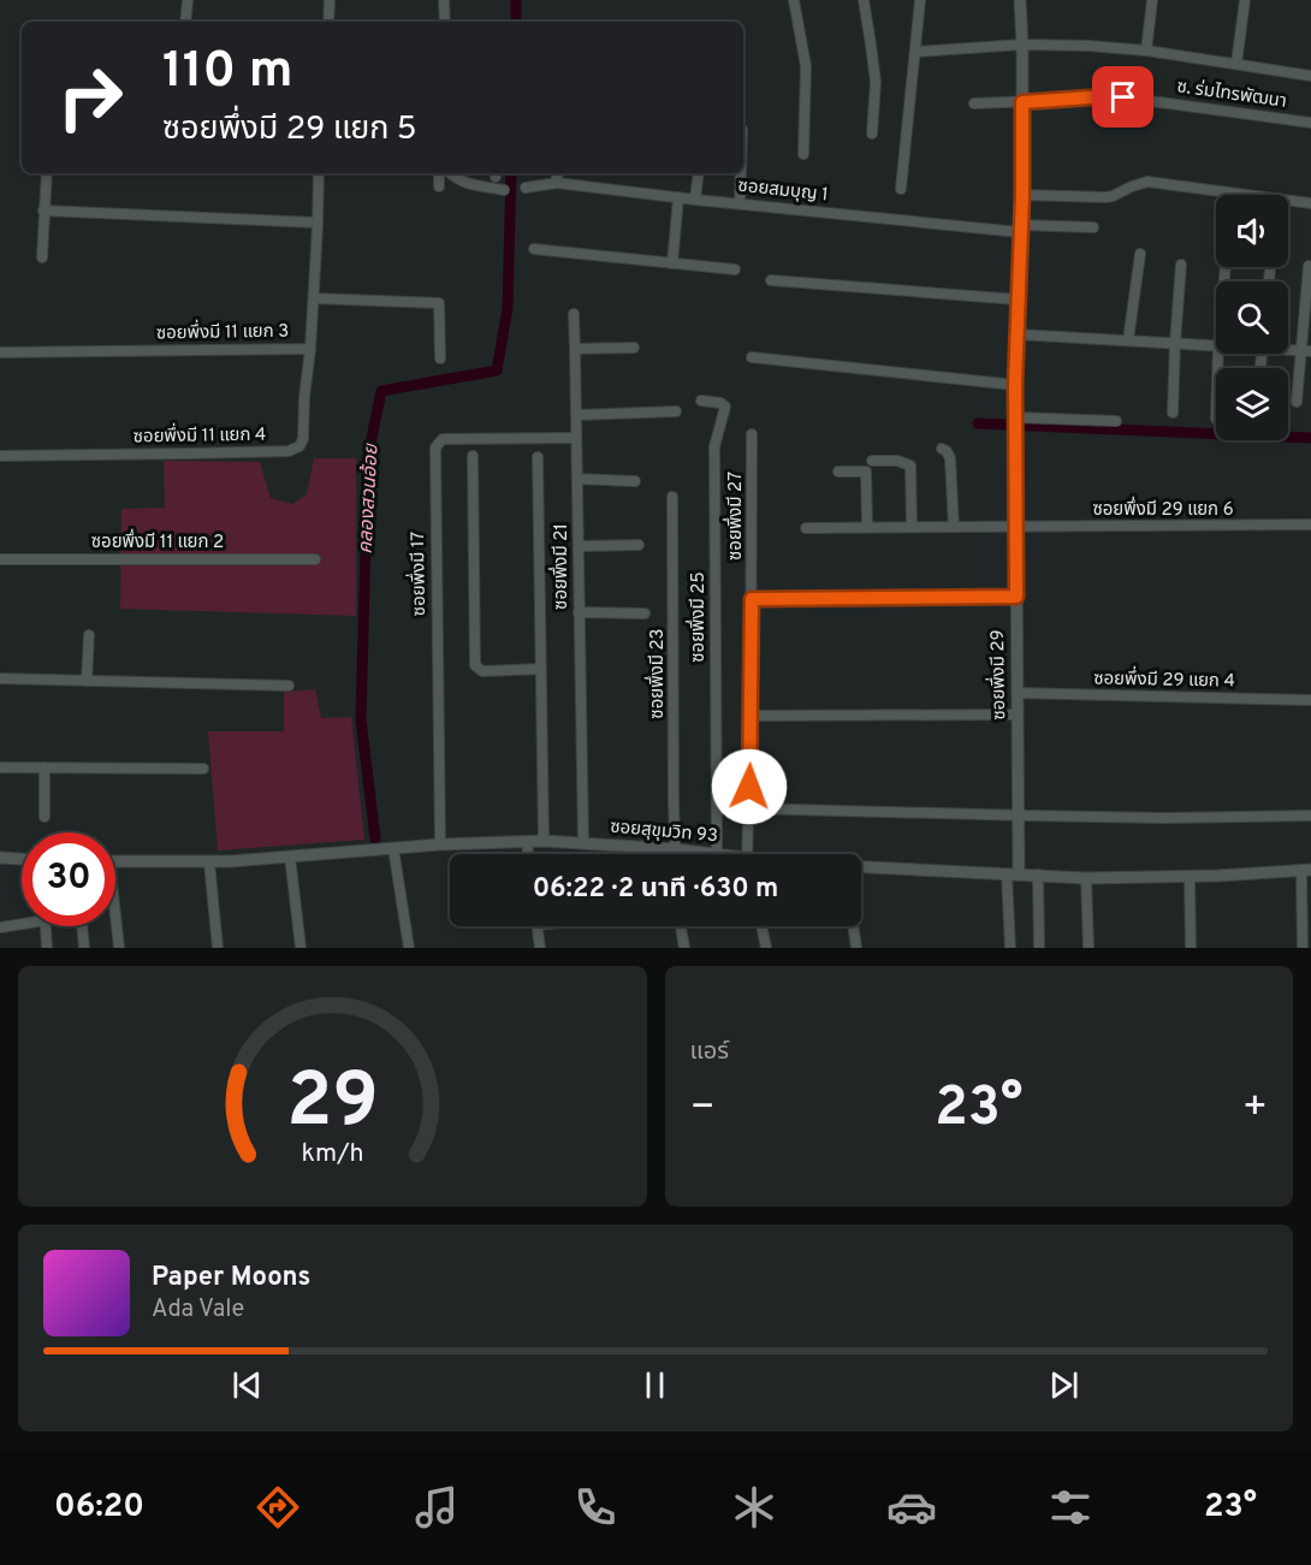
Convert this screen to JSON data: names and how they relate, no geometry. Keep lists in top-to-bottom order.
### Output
{
  "streets": {
    "street": [
      "ซ. ร่มไทรพัฒนา",
      "ซอยสมบุญ 1",
      "ซอยพึ่งมี 11 แยก 3",
      "ซอยพึ่งมี 11 แยก 4",
      "ซอยพึ่งมี 29 แยก 6",
      "ซอยพึ่งมี 27",
      "ซอยพึ่งมี 11 แยก 2",
      "ซอยพึ่งมี 21",
      "ซอยพึ่งมี 17",
      "ซอยพึ่งมี 25",
      "ซอยพึ่งมี 23",
      "ซอยพึ่งมี 29",
      "ซอยพึ่งมี 29 แยก 4",
      "ซอยสุขุมวิท 93"
    ]
  },
  "crossings": [
    ["ซ. ร่มไทรพัฒนา", "ซอยพึ่งมี 29"],
    ["ซอยสมบุญ 1", "ซอยพึ่งมี 29"],
    ["ซอยพึ่งมี 11 แยก 3", "ซอยพึ่งมี 11 แยก 4"],
    ["ซอยพึ่งมี 29 แยก 6", "ซอยพึ่งมี 29"],
    ["ซอยพึ่งมี 21", "ซอยพึ่งมี 17"],
    ["ซอยพึ่งมี 21", "ซอยสุขุมวิท 93"],
    ["ซอยพึ่งมี 17", "ซอยสุขุมวิท 93"],
    ["ซอยพึ่งมี 25", "ซอยสุขุมวิท 93"],
    ["ซอยพึ่งมี 23", "ซอยสุขุมวิท 93"],
    ["ซอยพึ่งมี 29", "ซอยพึ่งมี 29 แยก 4"],
    ["ซอยพึ่งมี 29", "ซอยสุขุมวิท 93"]
  ],
  "water": ["คลองสวนอ้อย"],
  "page": {
    "turn": ["110 m", "ซอยพึ่งมี 29 แยก 5"],
    "limit": "30",
    "trip": "06:22 · 2 นาที · 630 m",
    "tile": "แอร์",
    "heat": ["−", "23°", "+"],
    "song": ["Paper Moons", "Ada Vale"],
    "tabs": ["06:20", "23°"],
    "gauge": ["29", "km/h"]
  }
}
